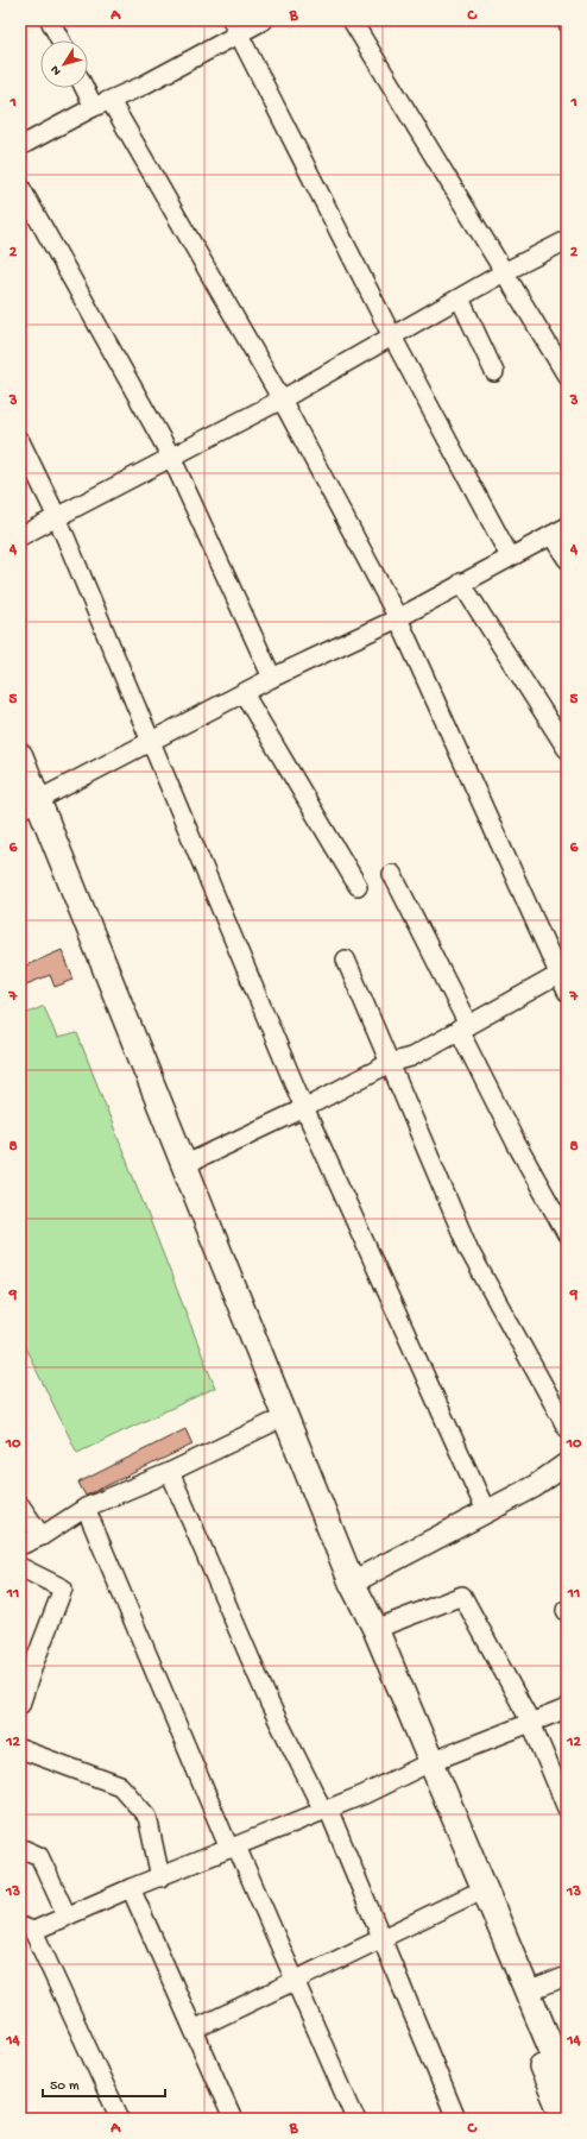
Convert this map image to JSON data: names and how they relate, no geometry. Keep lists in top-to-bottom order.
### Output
{
  "scale_bar": "50 m",
  "north": "bottom left",
  "grid": {
    "columns": ["A", "B", "C"],
    "rows": [
      "1",
      "2",
      "3",
      "4",
      "5",
      "6",
      "7",
      "8",
      "9",
      "10",
      "11",
      "12",
      "13",
      "14"
    ]
  }
}
